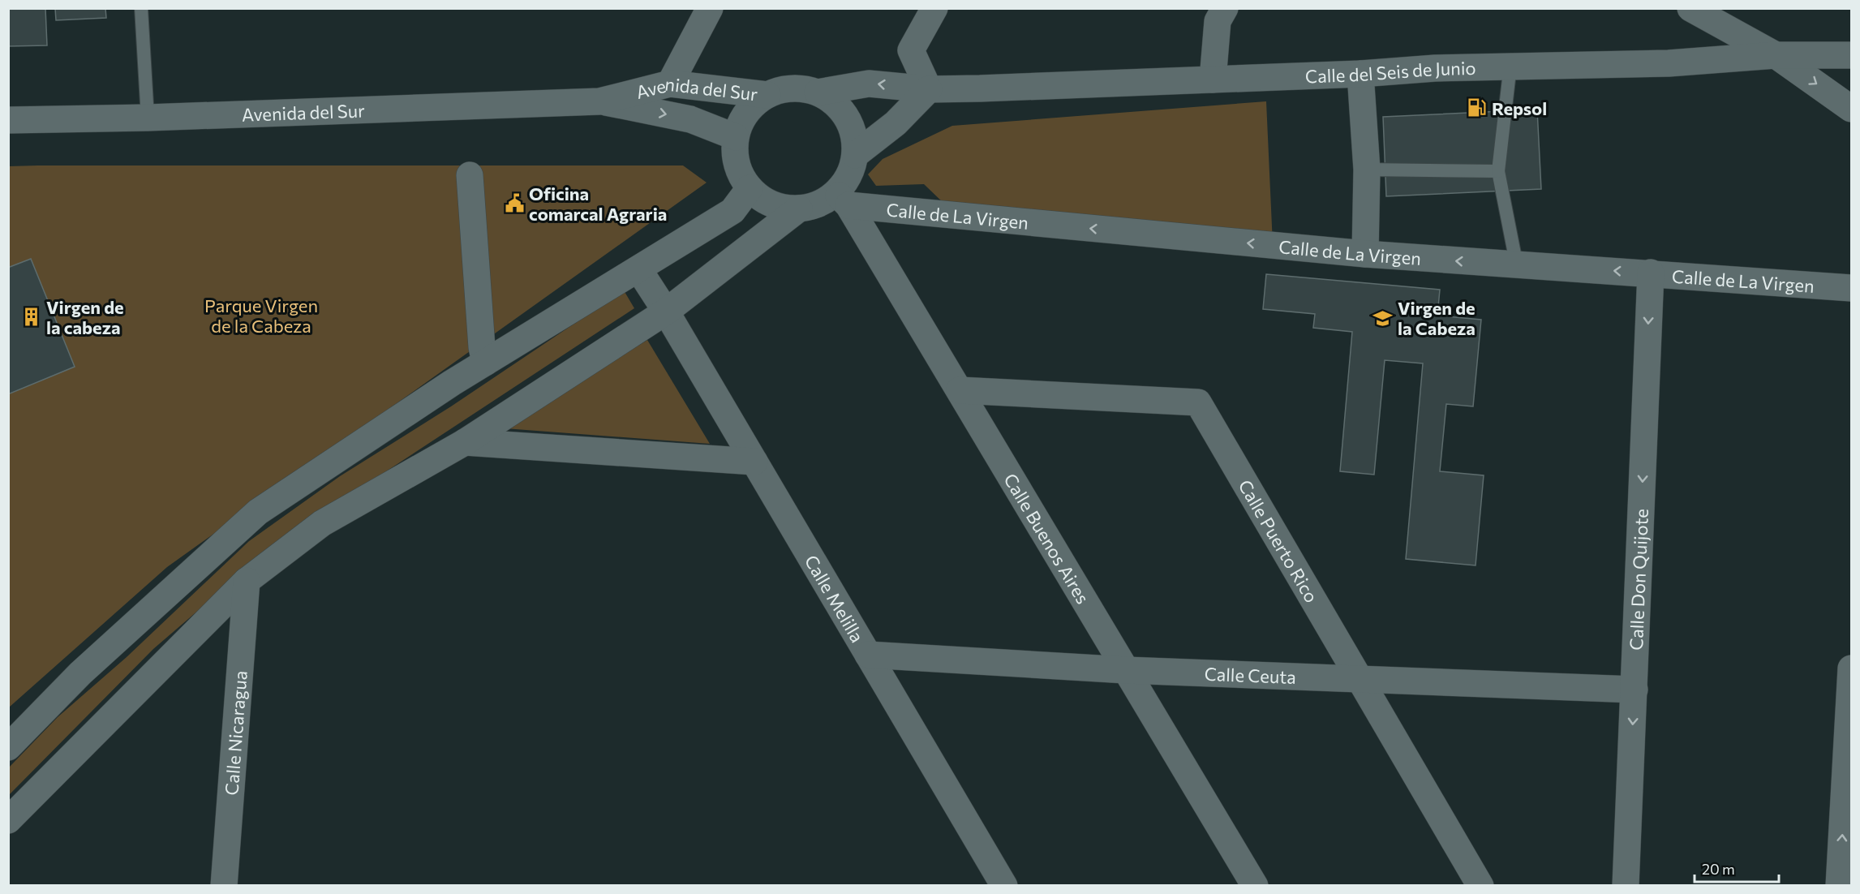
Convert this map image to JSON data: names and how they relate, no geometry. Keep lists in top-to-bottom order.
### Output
{
  "streets": {
    "street": [
      "Calle del Seis de Junio",
      "Avenida del Sur",
      "Calle de La Virgen",
      "Calle Buenos Aires",
      "Calle Puerto Rico",
      "Calle Don Quijote",
      "Calle Melilla",
      "Calle Ceuta",
      "Calle Nicaragua"
    ]
  },
  "crossings": [
    ["Calle del Seis de Junio", "Avenida del Sur"],
    ["Calle del Seis de Junio", "Calle de La Virgen"],
    ["Calle del Seis de Junio", "Calle Buenos Aires"],
    ["Avenida del Sur", "Calle de La Virgen"],
    ["Avenida del Sur", "Calle Buenos Aires"],
    ["Calle de La Virgen", "Calle Buenos Aires"],
    ["Calle de La Virgen", "Calle Don Quijote"],
    ["Calle Buenos Aires", "Calle Puerto Rico"],
    ["Calle Buenos Aires", "Calle Ceuta"],
    ["Calle Puerto Rico", "Calle Ceuta"],
    ["Calle Don Quijote", "Calle Ceuta"],
    ["Calle Melilla", "Calle Ceuta"]
  ],
  "one_way": ["Calle de La Virgen"],
  "parks": ["Parque Virgen de la Cabeza"],
  "places": {
    "fuel station": ["Repsol"],
    "public building": ["Oficina comarcal Agraria"],
    "building": ["Virgen de la cabeza"],
    "school or university": ["Virgen de la Cabeza"]
  },
  "scale_bar": "20 m"
}
